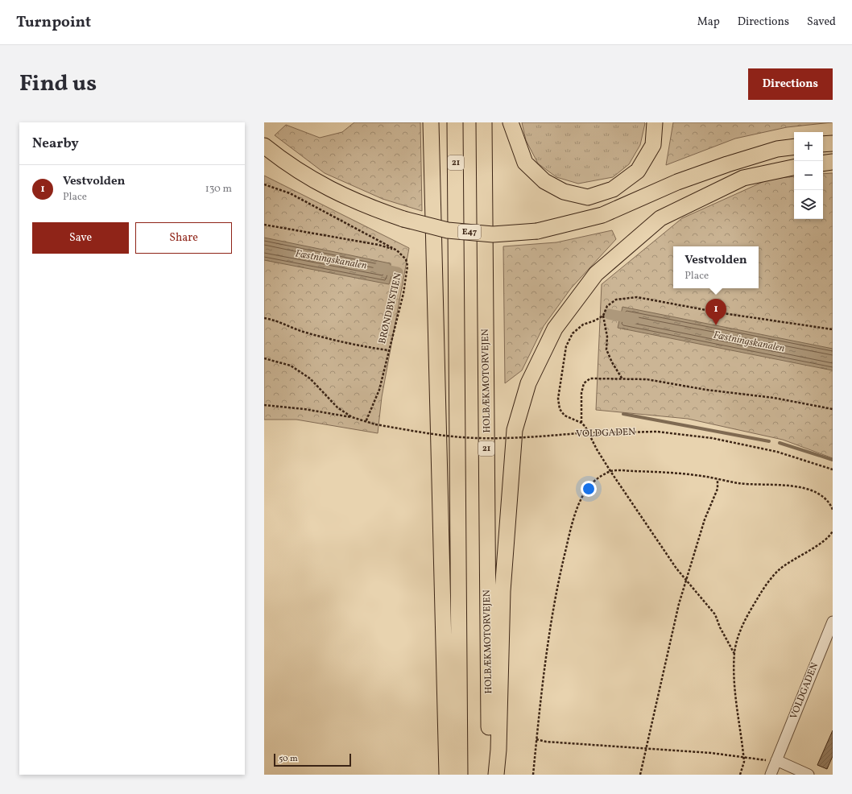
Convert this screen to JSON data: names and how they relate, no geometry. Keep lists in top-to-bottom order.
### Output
{
  "streets": {
    "highway": ["21", "E47", "HOLBÆKMOTORVEJEN"],
    "street": ["VOLDGADEN"],
    "path": ["BRØNDBYSTIEN"]
  },
  "crossings": [
    ["BRØNDBYSTIEN", "VOLDGADEN"]
  ],
  "water": ["Fæstningskanalen"],
  "scale_bar": "50 m",
  "page": {
    "header": "Turnpoint",
    "nav": ["Map", "Directions", "Saved"],
    "title": "Find us",
    "buttons": [
      "Directions",
      ["Save", "Share"]
    ],
    "heading": "Nearby",
    "map_buttons": ["+", "−"],
    "list": [
      {
        "mark": "1",
        "name": "Vestvolden",
        "note": "Place",
        "value": "130 m"
      }
    ],
    "popup": ["Vestvolden", "Place"],
    "pins": "1",
    "scale": "50 m"
  }
}
